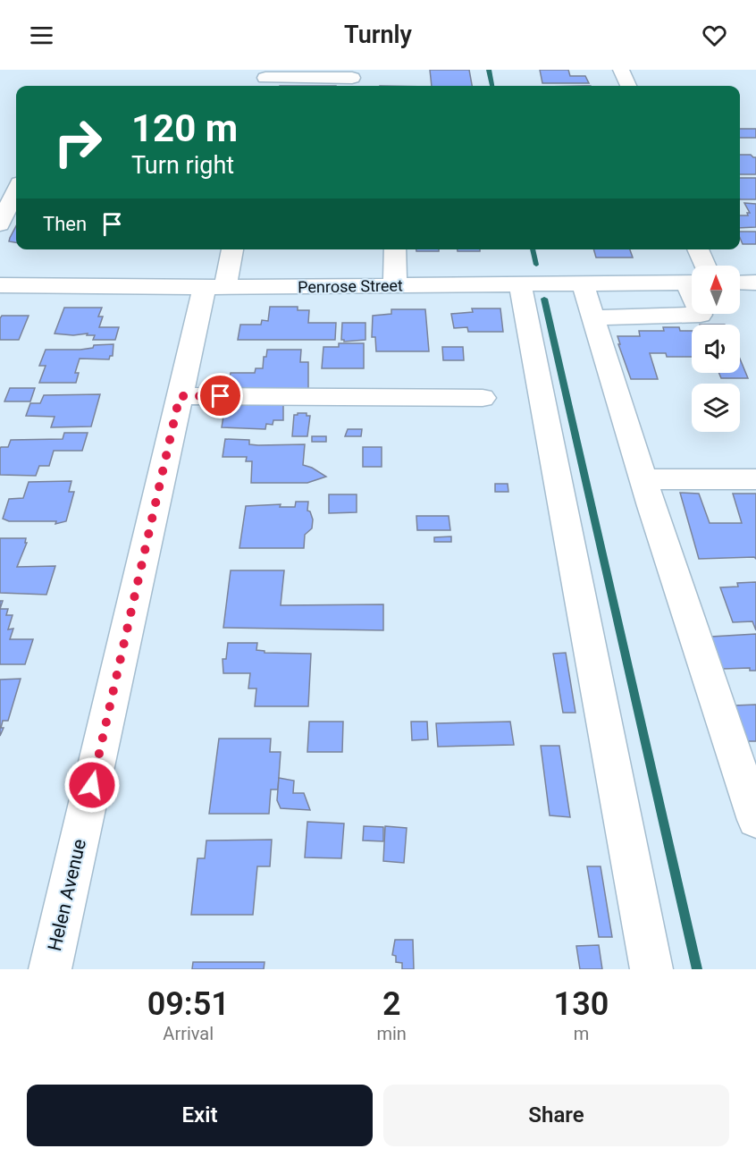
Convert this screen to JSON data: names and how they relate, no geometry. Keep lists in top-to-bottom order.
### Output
{
  "streets": {
    "street": ["Penrose Street", "Helen Avenue"]
  },
  "crossings": [
    ["Penrose Street", "Helen Avenue"]
  ],
  "north": "top",
  "page": {
    "header": "Turnly",
    "turn": ["120 m", "Turn right"],
    "then": "Then",
    "eta": [
      "09:51",
      "Arrival",
      "2",
      "min",
      "130",
      "m"
    ],
    "buttons": ["Exit", "Share"]
  }
}
